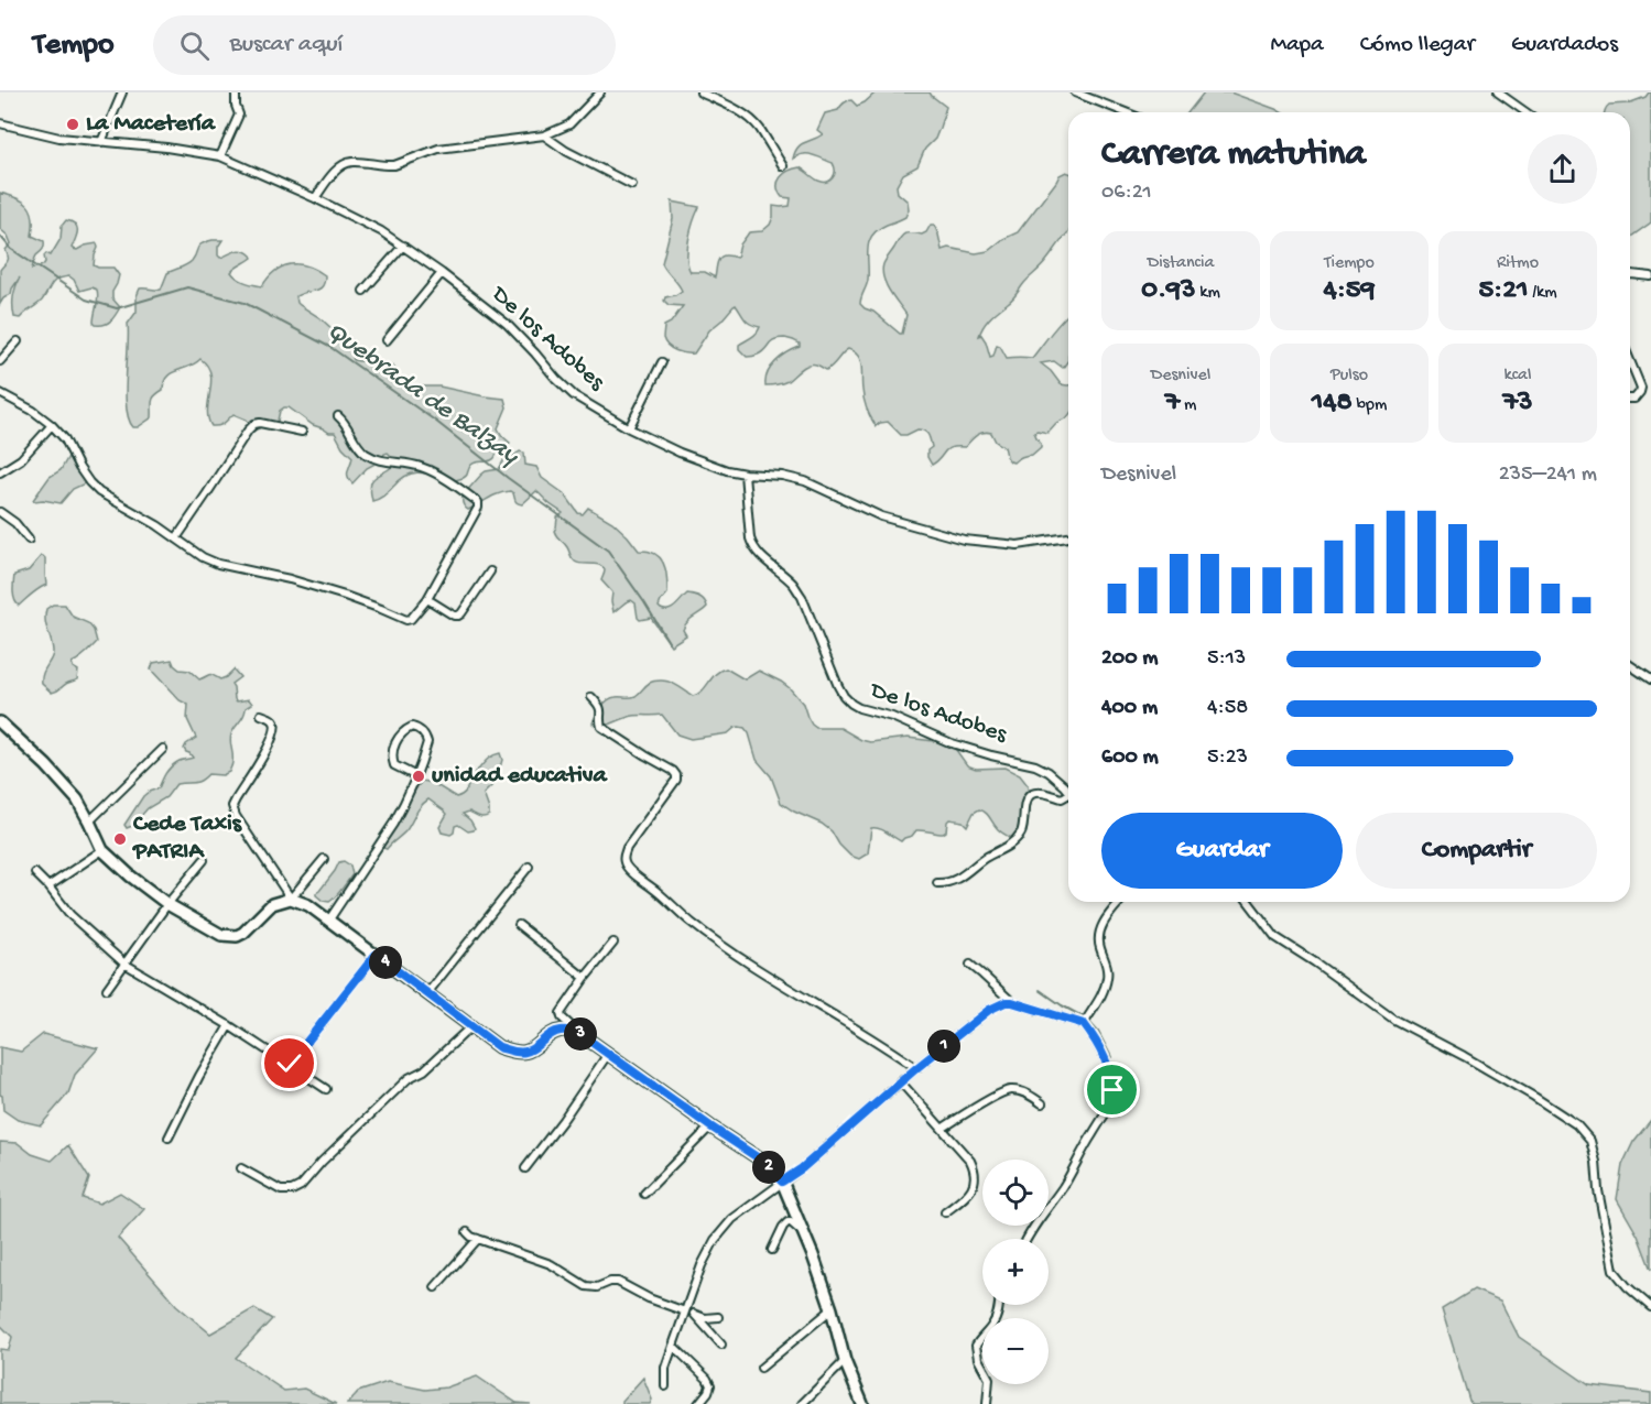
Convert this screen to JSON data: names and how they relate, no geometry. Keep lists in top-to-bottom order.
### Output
{
  "streets": {
    "street": ["De los Adobes"]
  },
  "water": ["Quebrada de Balzay"],
  "places": ["La Macetería", "unidad educativa", "Cede Taxis PATRIA"],
  "page": {
    "header": "Tempo",
    "search": "Buscar aquí",
    "nav": ["Mapa", "Cómo llegar", "Guardados"],
    "heading": ["Carrera matutina", "06:21"],
    "stats": [
      ["Distancia", "0.93 km"],
      ["Tiempo", "4:59"],
      ["Ritmo", "5:21 /km"],
      ["Desnivel", "7 m"],
      ["Pulso", "148 bpm"],
      ["kcal", "73"]
    ],
    "chart": ["Desnivel", "235–241 m"],
    "list": [
      {
        "name": "200 m",
        "note": "5:13"
      },
      {
        "name": "400 m",
        "note": "4:58"
      },
      {
        "name": "600 m",
        "note": "5:23"
      }
    ],
    "buttons": ["Guardar", "Compartir"],
    "pins": [
      "4",
      "3",
      "1",
      "2"
    ],
    "map_buttons": ["+", "−"]
  }
}
